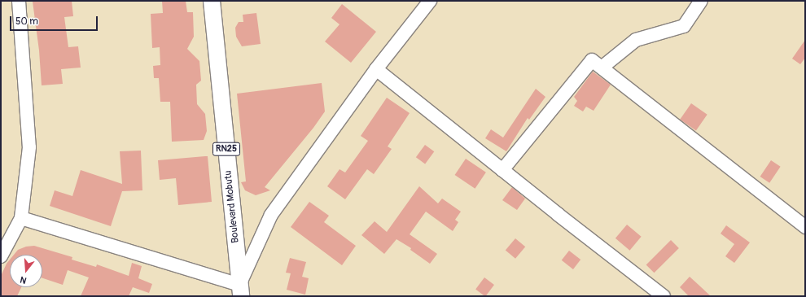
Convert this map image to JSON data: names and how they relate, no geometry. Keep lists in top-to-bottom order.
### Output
{
  "streets": {
    "main road": ["RN25", "Boulevard Mobutu"]
  },
  "scale_bar": "50 m",
  "north": "bottom"
}
